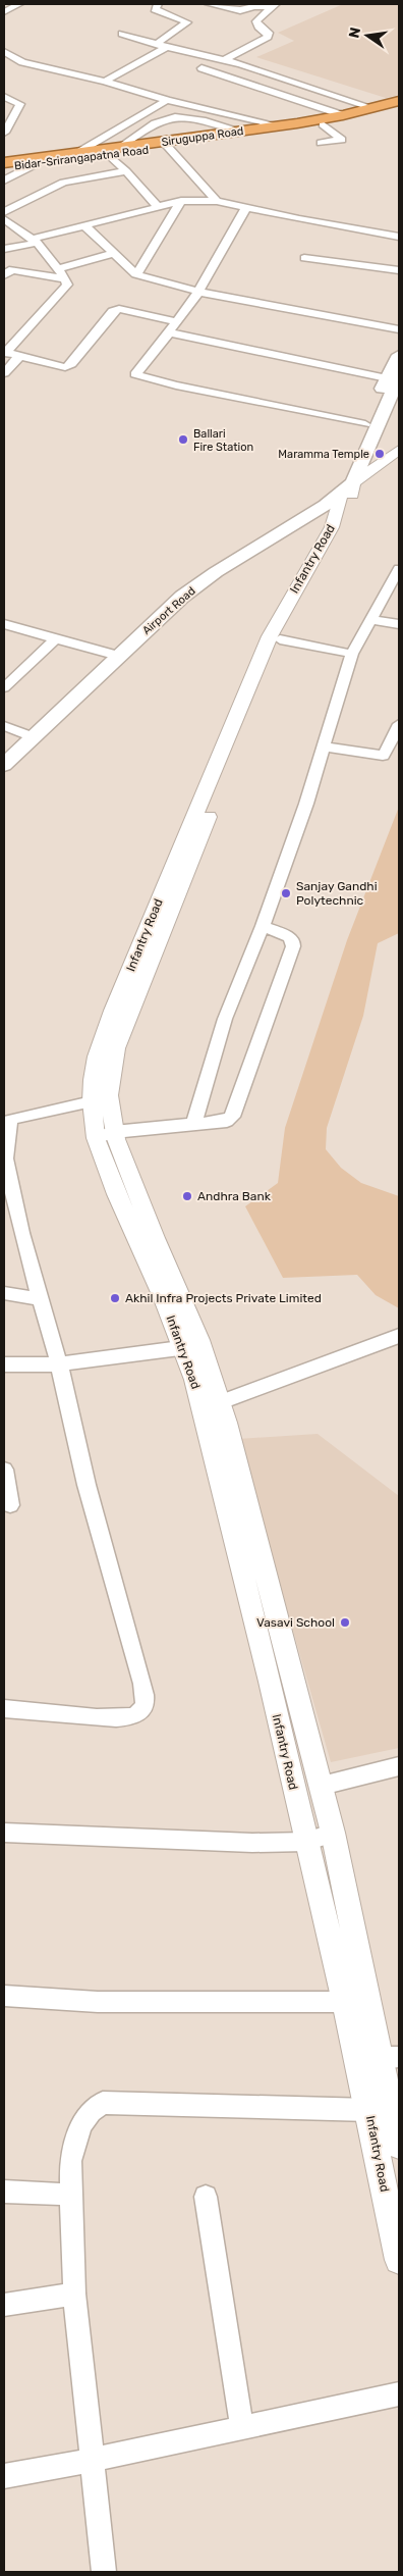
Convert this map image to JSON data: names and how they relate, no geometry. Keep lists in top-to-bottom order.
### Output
{
  "streets": {
    "highway": ["Siruguppa Road", "Bidar-Srirangapatna Road"],
    "main road": ["Airport Road"],
    "street": ["Infantry Road"]
  },
  "crossings": [
    ["Siruguppa Road", "Bidar-Srirangapatna Road"],
    ["Infantry Road", "Airport Road"]
  ],
  "places": [
    "Ballari Fire Station",
    "Maramma Temple",
    "Sanjay Gandhi Polytechnic",
    "Andhra Bank",
    "Akhil Infra Projects Private Limited",
    "Vasavi School"
  ],
  "north": "left"
}
